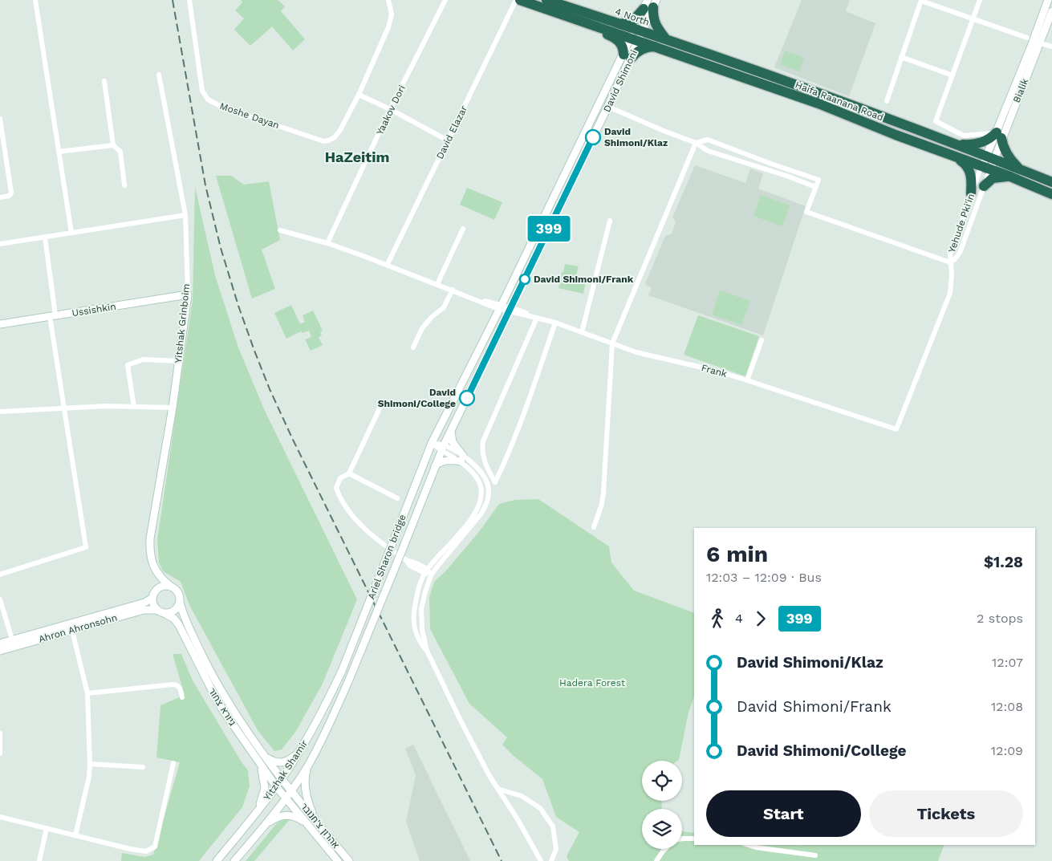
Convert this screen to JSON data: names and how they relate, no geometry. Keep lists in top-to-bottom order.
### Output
{
  "streets": {
    "highway": ["4 North", "Haifa Raanana Road"],
    "main road": [
      "David Shimoni",
      "Bialik",
      "Yehude Pki'in",
      "Ussishkin",
      "Yitshak Grinboim",
      "Ariel Sharon bridge",
      "Ahron Ahronsohn",
      "גיורא צחור",
      "Yitzhak Shamir",
      "אהרון צ'חנובר"
    ],
    "street": [
      "Yaakov Dori",
      "Moshe Dayan",
      "David Elazar",
      "Frank"
    ]
  },
  "crossings": [
    ["4 North", "David Shimoni"],
    ["4 North", "Haifa Raanana Road"],
    ["David Shimoni", "Haifa Raanana Road"],
    ["David Shimoni", "Frank"],
    ["David Shimoni", "Ariel Sharon bridge"],
    ["Bialik", "Haifa Raanana Road"],
    ["Bialik", "Yehude Pki'in"],
    ["Haifa Raanana Road", "Yehude Pki'in"],
    ["Yaakov Dori", "Frank"],
    ["David Elazar", "Frank"],
    ["Yehude Pki'in", "Frank"],
    ["Ussishkin", "Yitshak Grinboim"],
    ["Yitshak Grinboim", "Ahron Ahronsohn"],
    ["Yitshak Grinboim", "גיורא צחור"],
    ["Ariel Sharon bridge", "Yitzhak Shamir"],
    ["Ahron Ahronsohn", "גיורא צחור"],
    ["גיורא צחור", "Yitzhak Shamir"],
    ["גיורא צחור", "אהרון צ'חנובר"],
    ["Yitzhak Shamir", "אהרון צ'חנובר"]
  ],
  "districts": ["HaZeitim"],
  "parks": ["Hadera Forest"],
  "places": ["David Shimoni/Klaz", "David Shimoni/Frank", "David Shimoni/College"],
  "lines": ["bus line 399"],
  "page": {
    "on_map": "399",
    "heading": ["6 min", "12:03 – 12:09 · Bus", "$1.28"],
    "legs": ["4", "399", "2 stops"],
    "list": [
      {
        "name": "David Shimoni/Klaz",
        "value": "12:07"
      },
      {
        "name": "David Shimoni/Frank",
        "value": "12:08"
      },
      {
        "name": "David Shimoni/College",
        "value": "12:09"
      }
    ],
    "buttons": ["Start", "Tickets"]
  }
}
